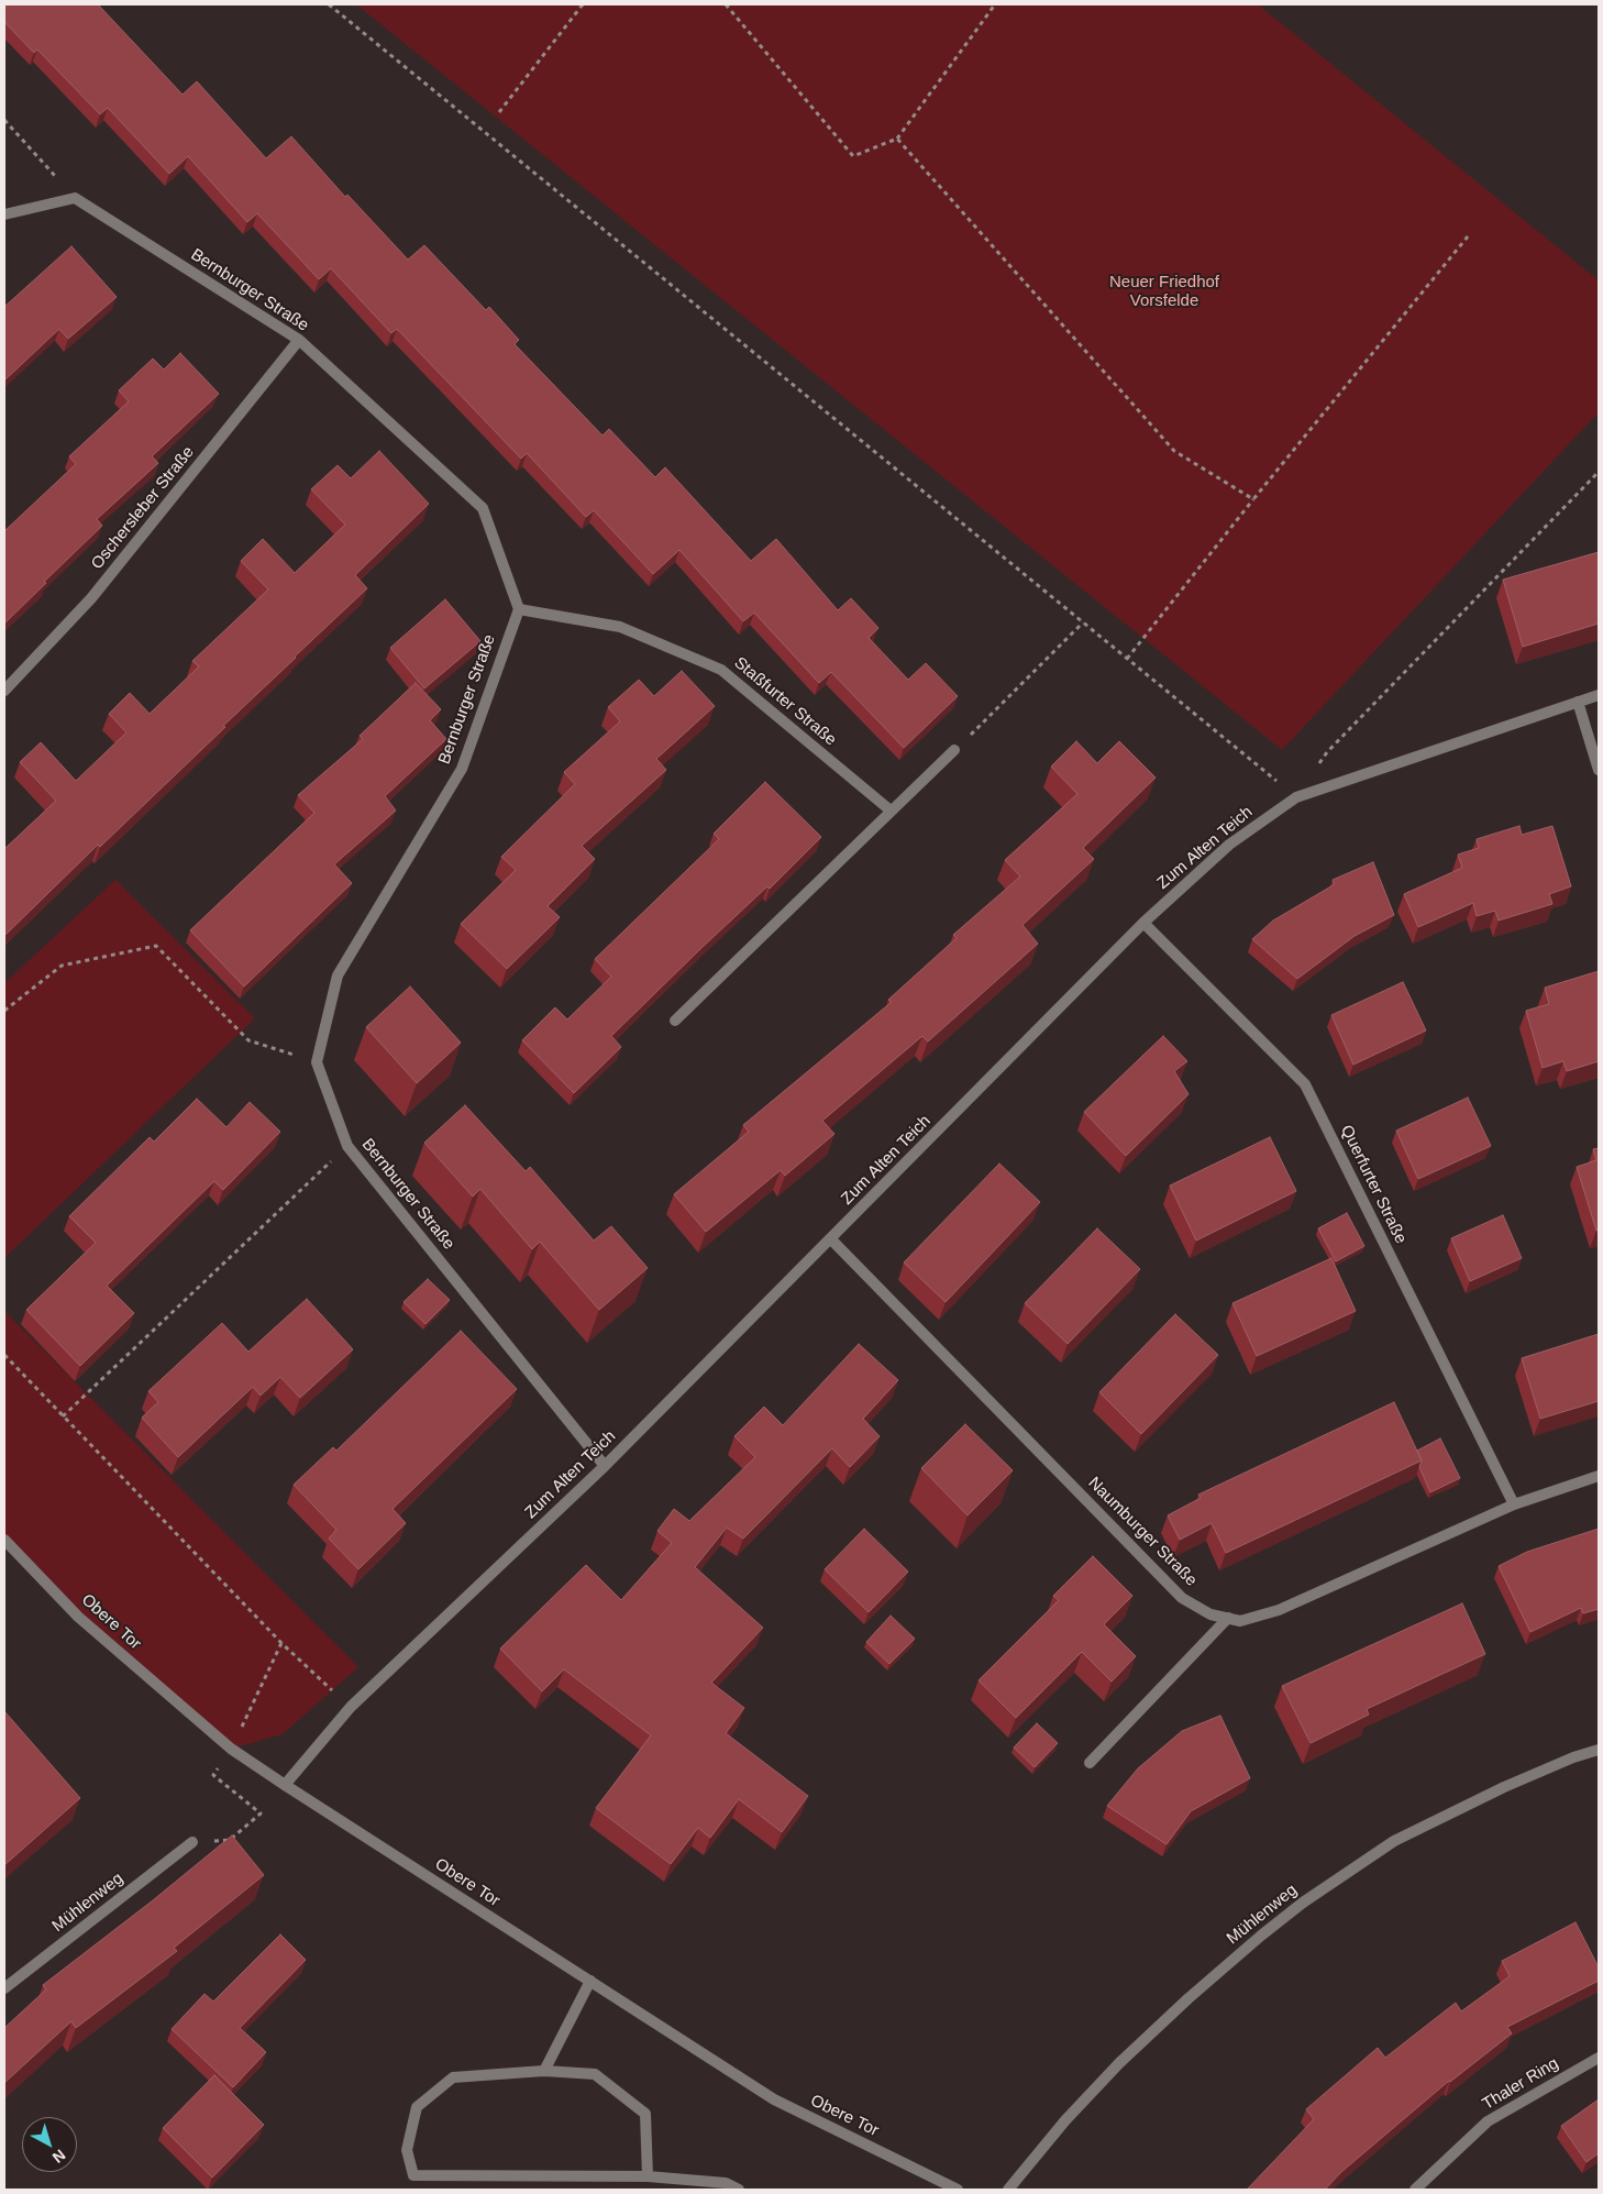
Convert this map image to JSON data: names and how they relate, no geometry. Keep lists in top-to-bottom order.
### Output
{
  "streets": {
    "street": [
      "Bernburger Straße",
      "Oschersleber Straße",
      "Staßfurter Straße",
      "Zum Alten Teich",
      "Querfurter Straße",
      "Naumburger Straße",
      "Obere Tor",
      "Mühlenweg",
      "Thaler Ring"
    ]
  },
  "crossings": [
    ["Bernburger Straße", "Oschersleber Straße"],
    ["Bernburger Straße", "Staßfurter Straße"],
    ["Bernburger Straße", "Zum Alten Teich"],
    ["Zum Alten Teich", "Querfurter Straße"],
    ["Zum Alten Teich", "Naumburger Straße"],
    ["Zum Alten Teich", "Obere Tor"],
    ["Querfurter Straße", "Naumburger Straße"]
  ],
  "parks": ["Neuer Friedhof Vorsfelde"],
  "north": "bottom right"
}
